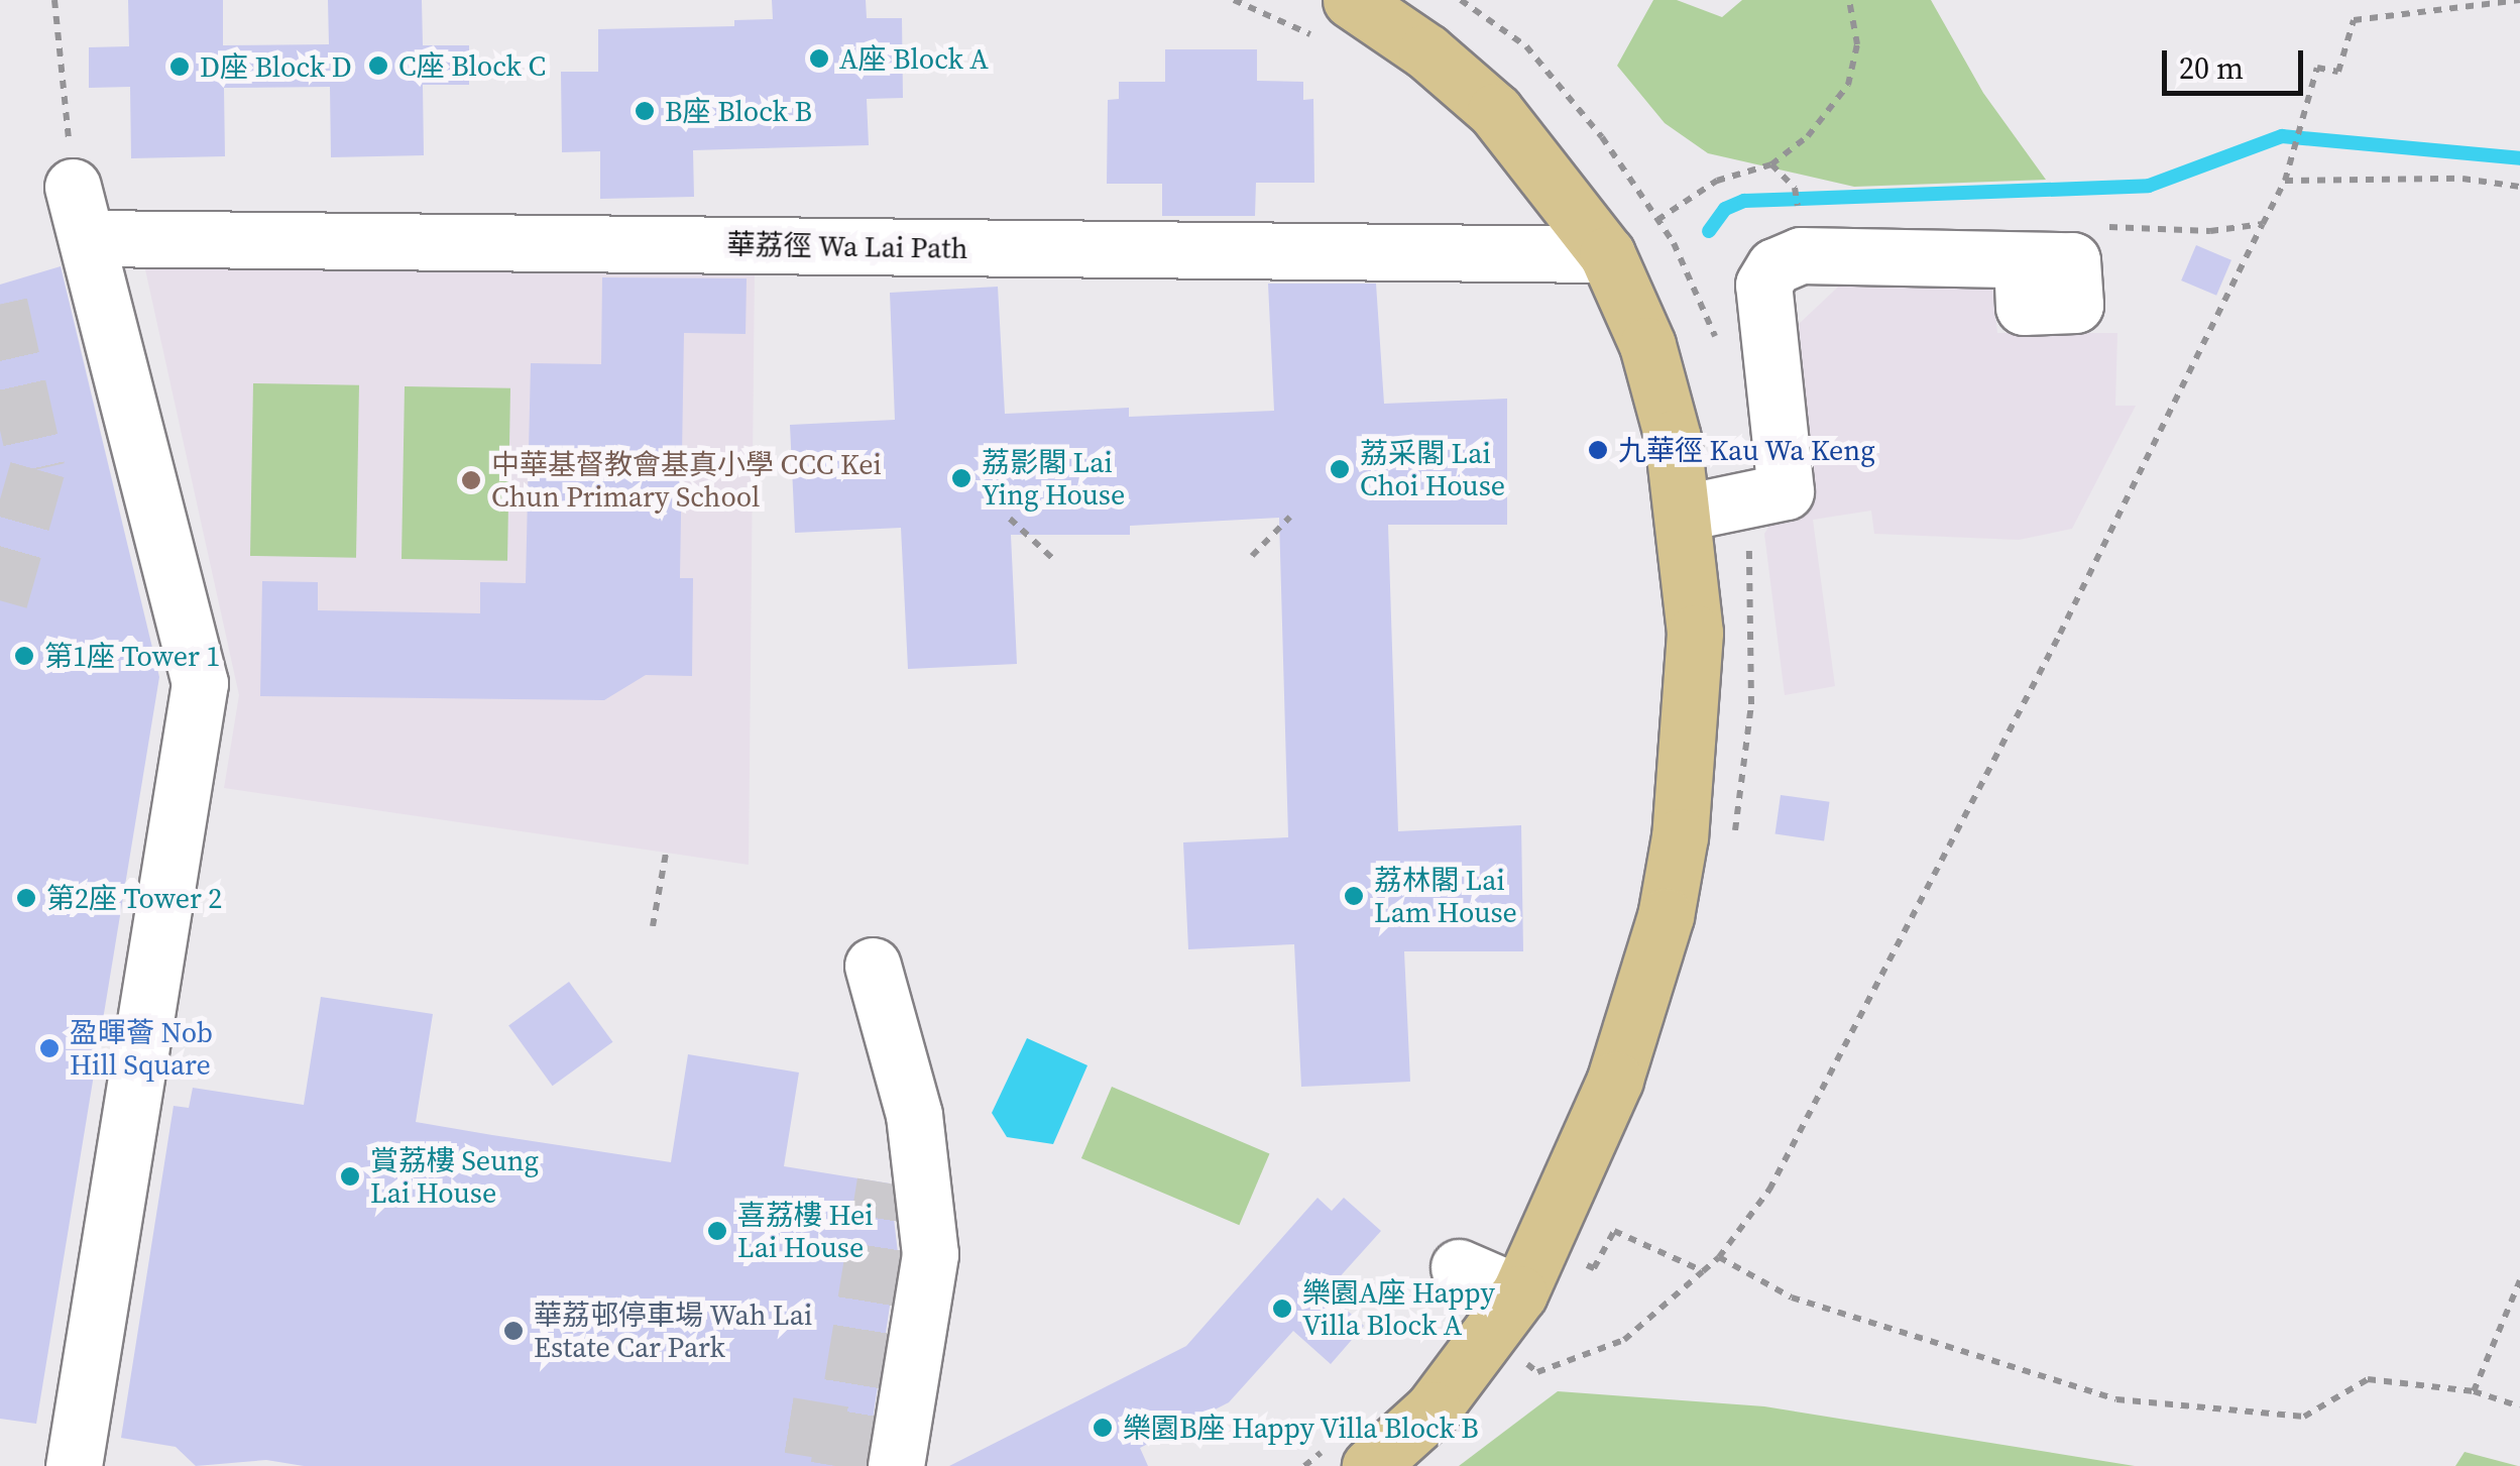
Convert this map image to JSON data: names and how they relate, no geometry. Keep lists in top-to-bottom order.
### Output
{
  "streets": {
    "street": ["華荔徑 Wa Lai Path"]
  },
  "places": [
    "A座 Block A",
    "C座 Block C",
    "D座 Block D",
    "B座 Block B",
    "九華徑 Kau Wa Keng",
    "荔采閣 Lai Choi House",
    "荔影閣 Lai Ying House",
    "中華基督教會基真小學 CCC Kei Chun Primary School",
    "第1座 Tower 1",
    "荔林閣 Lai Lam House",
    "第2座 Tower 2",
    "盈暉薈 Nob Hill Square",
    "賞荔樓 Seung Lai House",
    "喜荔樓 Hei Lai House",
    "樂園A座 Happy Villa Block A",
    "華荔邨停車場 Wah Lai Estate Car Park",
    "樂園B座 Happy Villa Block B"
  ],
  "scale_bar": "20 m"
}
